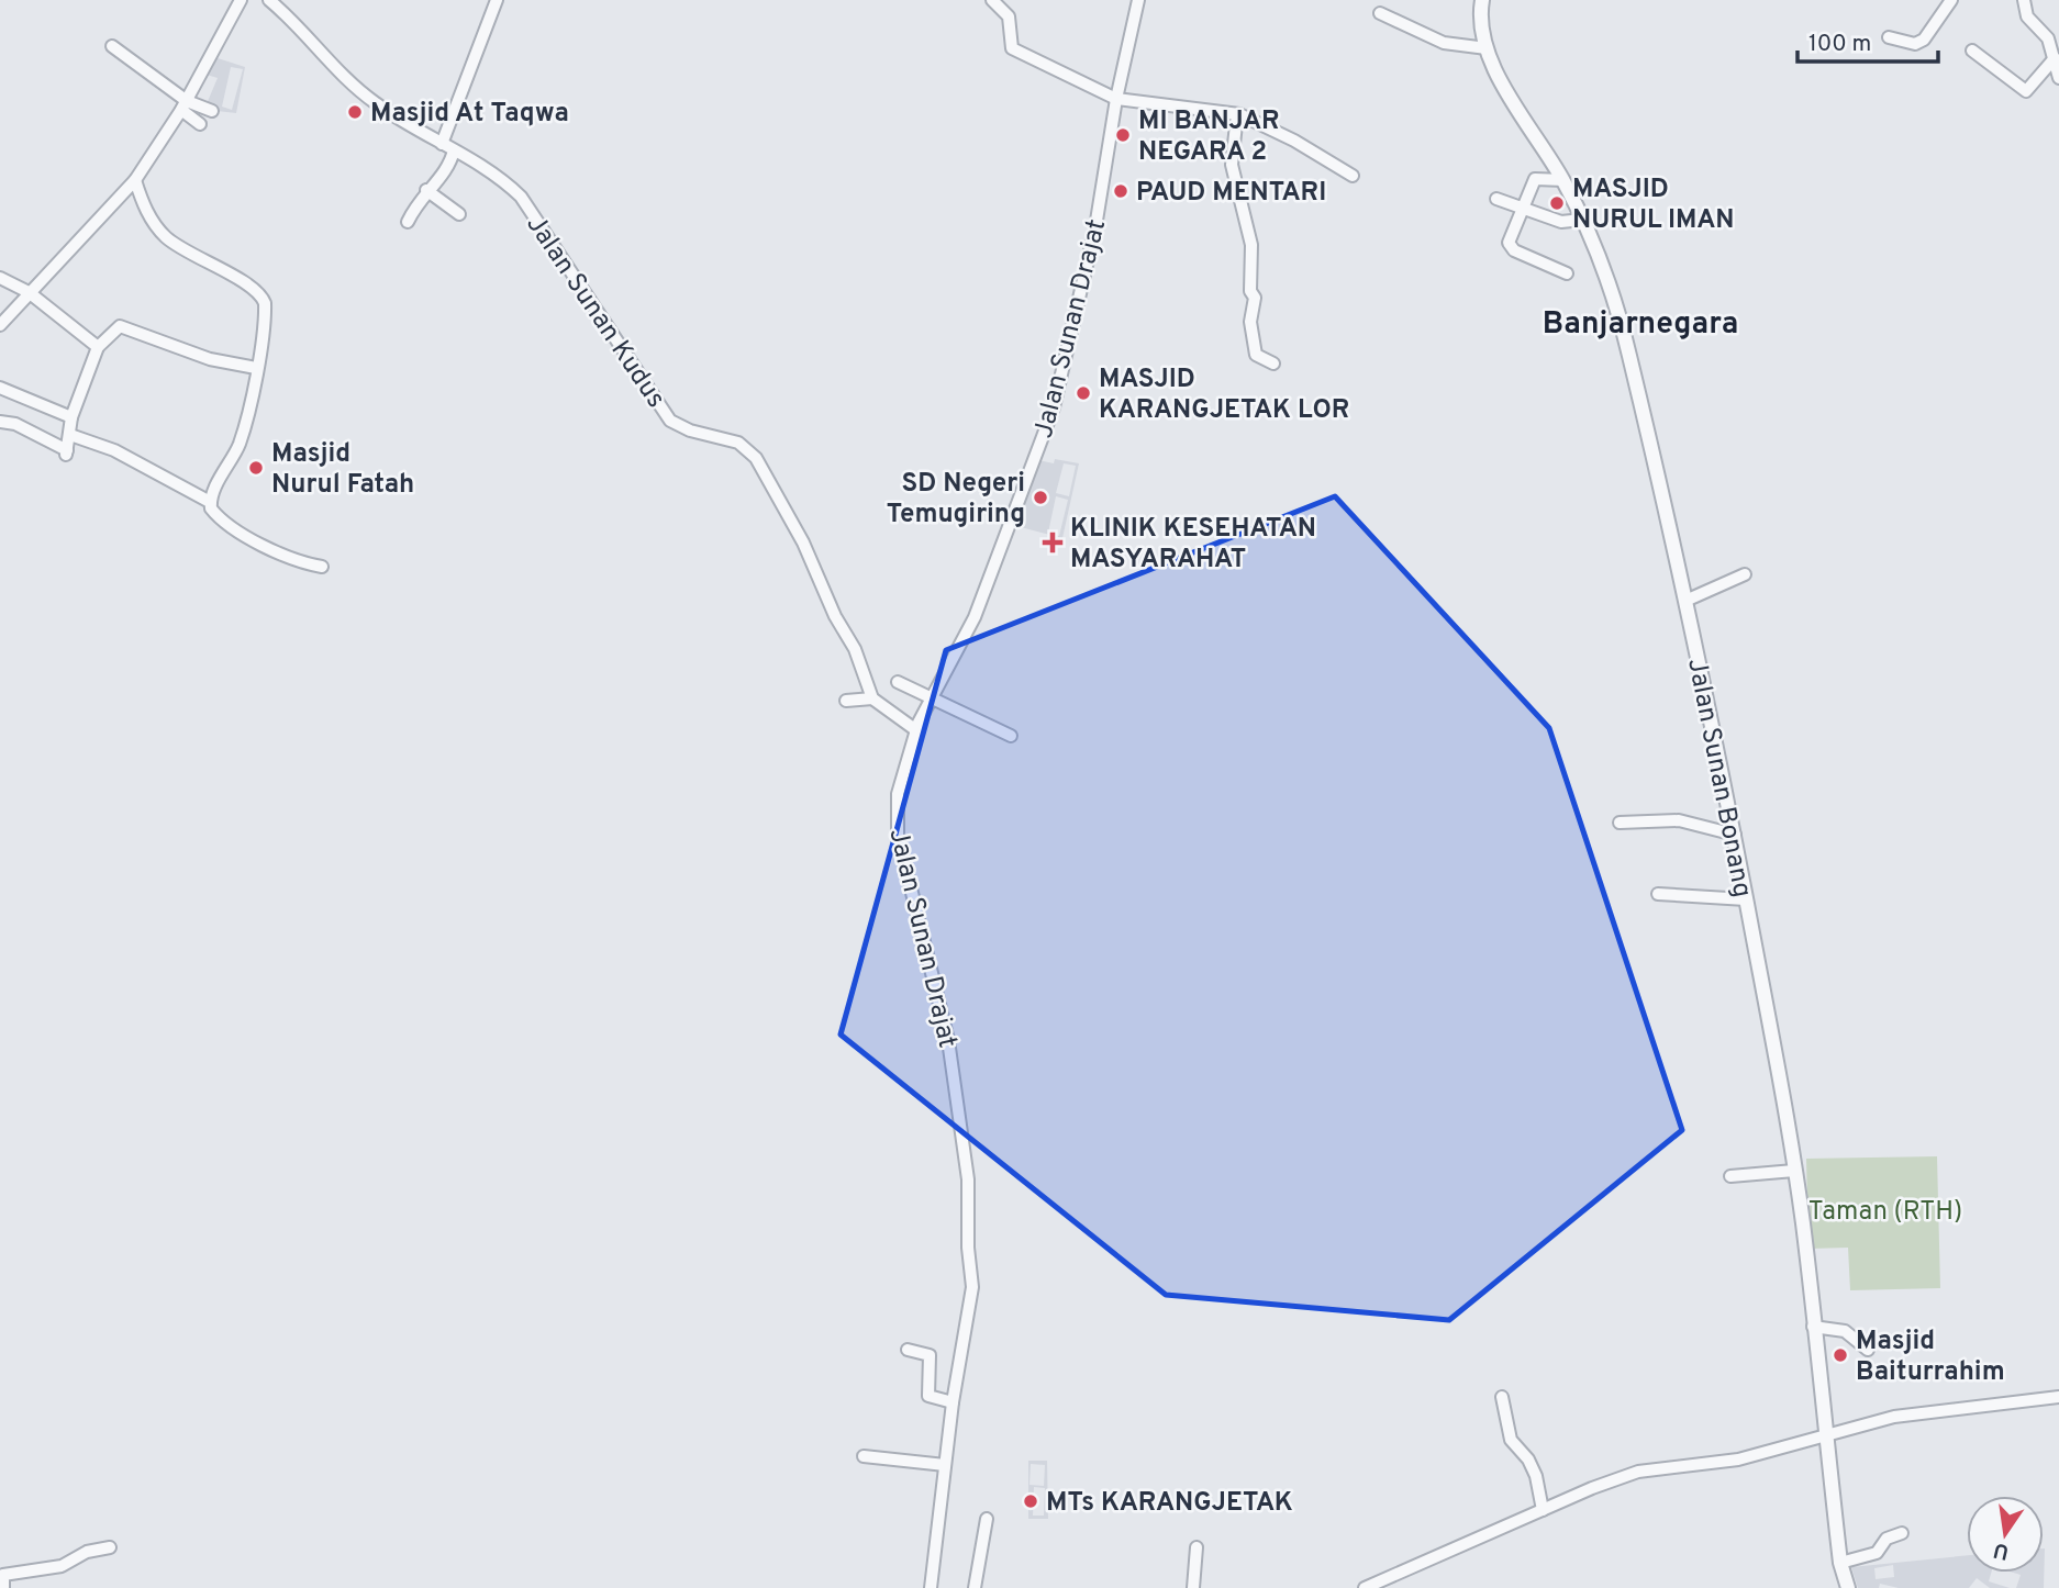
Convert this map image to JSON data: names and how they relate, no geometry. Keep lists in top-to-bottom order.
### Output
{
  "streets": {
    "street": ["Jalan Sunan Kudus", "Jalan Sunan Drajat", "Jalan Sunan Bonang"]
  },
  "districts": ["Banjarnegara"],
  "parks": ["Taman (RTH)"],
  "places": {
    "other": [
      "Masjid At Taqwa",
      "MI BANJAR NEGARA 2",
      "PAUD MENTARI",
      "MASJID NURUL IMAN",
      "MASJID KARANGJETAK LOR",
      "Masjid Nurul Fatah",
      "SD Negeri Temugiring",
      "Masjid Baiturrahim",
      "MTs KARANGJETAK"
    ],
    "health": ["KLINIK KESEHATAN MASYARAHAT"]
  },
  "scale_bar": "100 m",
  "north": "bottom"
}
